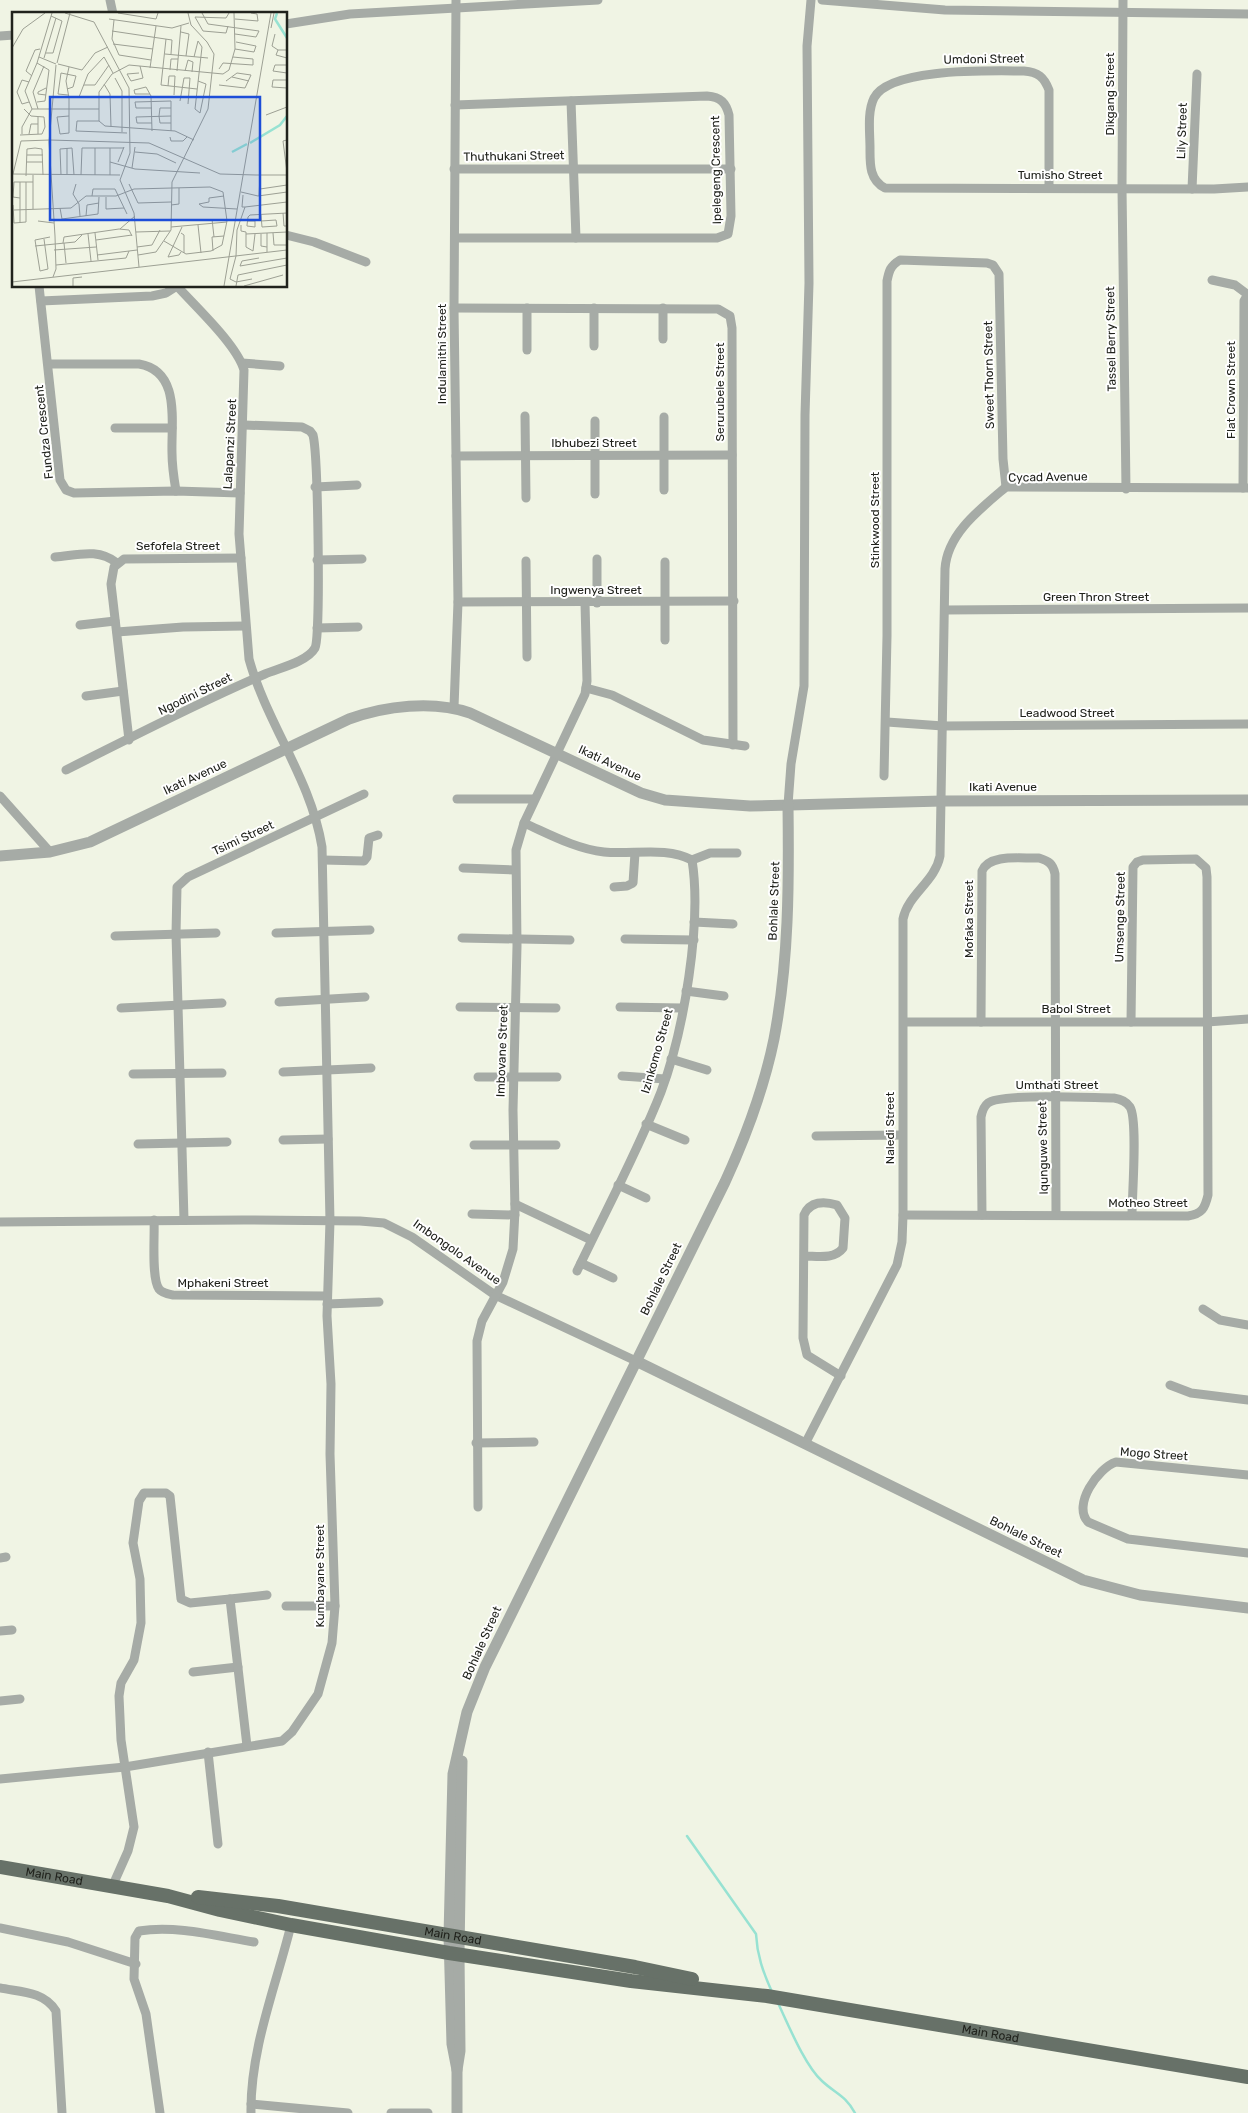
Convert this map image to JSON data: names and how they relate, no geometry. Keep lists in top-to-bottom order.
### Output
{
  "streets": {
    "main road": ["Main Road"],
    "street": [
      "Umdoni Street",
      "Dikgang Street",
      "Lily Street",
      "Thuthukani Street",
      "Ipelegeng Crescent",
      "Tumisho Street",
      "Tassel Berry Street",
      "Indulamithi Street",
      "Sweet Thorn Street",
      "Flat Crown Street",
      "Serurubele Street",
      "Fundza Crescent",
      "Ibhubezi Street",
      "Lalapanzi Street",
      "Cycad Avenue",
      "Stinkwood Street",
      "Sefofela Street",
      "Ingwenya Street",
      "Green Thron Street",
      "Ngodini Street",
      "Leadwood Street",
      "Ikati Avenue",
      "Tsimi Street",
      "Bohlale Street",
      "Umsenge Street",
      "Mofaka Street",
      "Babol Street",
      "Imbovane Street",
      "Izinkomo Street",
      "Umthati Street",
      "Naledi Street",
      "Iqunguwe Street",
      "Motheo Street",
      "Imbongolo Avenue",
      "Mphakeni Street",
      "Mogo Street",
      "Kumbayane Street"
    ]
  },
  "crossings": [
    ["Umdoni Street", "Tumisho Street"],
    ["Dikgang Street", "Tumisho Street"],
    ["Dikgang Street", "Tassel Berry Street"],
    ["Lily Street", "Tumisho Street"],
    ["Thuthukani Street", "Ipelegeng Crescent"],
    ["Thuthukani Street", "Indulamithi Street"],
    ["Ipelegeng Crescent", "Indulamithi Street"],
    ["Tumisho Street", "Tassel Berry Street"],
    ["Tassel Berry Street", "Cycad Avenue"],
    ["Indulamithi Street", "Serurubele Street"],
    ["Indulamithi Street", "Ibhubezi Street"],
    ["Indulamithi Street", "Ingwenya Street"],
    ["Indulamithi Street", "Ikati Avenue"],
    ["Sweet Thorn Street", "Cycad Avenue"],
    ["Sweet Thorn Street", "Stinkwood Street"],
    ["Flat Crown Street", "Cycad Avenue"],
    ["Serurubele Street", "Ibhubezi Street"],
    ["Serurubele Street", "Ingwenya Street"],
    ["Fundza Crescent", "Lalapanzi Street"],
    ["Lalapanzi Street", "Sefofela Street"],
    ["Lalapanzi Street", "Ngodini Street"],
    ["Lalapanzi Street", "Ikati Avenue"],
    ["Lalapanzi Street", "Tsimi Street"],
    ["Lalapanzi Street", "Imbongolo Avenue"],
    ["Lalapanzi Street", "Kumbayane Street"],
    ["Cycad Avenue", "Green Thron Street"],
    ["Cycad Avenue", "Leadwood Street"],
    ["Cycad Avenue", "Ikati Avenue"],
    ["Cycad Avenue", "Naledi Street"],
    ["Stinkwood Street", "Leadwood Street"],
    ["Ingwenya Street", "Imbovane Street"],
    ["Ikati Avenue", "Bohlale Street"],
    ["Ikati Avenue", "Imbovane Street"],
    ["Ikati Avenue", "Naledi Street"],
    ["Tsimi Street", "Imbongolo Avenue"],
    ["Bohlale Street", "Naledi Street"],
    ["Bohlale Street", "Imbongolo Avenue"],
    ["Bohlale Street", "Main Road"],
    ["Umsenge Street", "Babol Street"],
    ["Umsenge Street", "Motheo Street"],
    ["Mofaka Street", "Babol Street"],
    ["Mofaka Street", "Iqunguwe Street"],
    ["Babol Street", "Naledi Street"],
    ["Babol Street", "Iqunguwe Street"],
    ["Babol Street", "Motheo Street"],
    ["Imbovane Street", "Imbongolo Avenue"],
    ["Umthati Street", "Iqunguwe Street"],
    ["Umthati Street", "Motheo Street"],
    ["Naledi Street", "Motheo Street"],
    ["Naledi Street", "Imbongolo Avenue"],
    ["Iqunguwe Street", "Motheo Street"],
    ["Imbongolo Avenue", "Mphakeni Street"],
    ["Imbongolo Avenue", "Kumbayane Street"],
    ["Mphakeni Street", "Kumbayane Street"]
  ]
}
